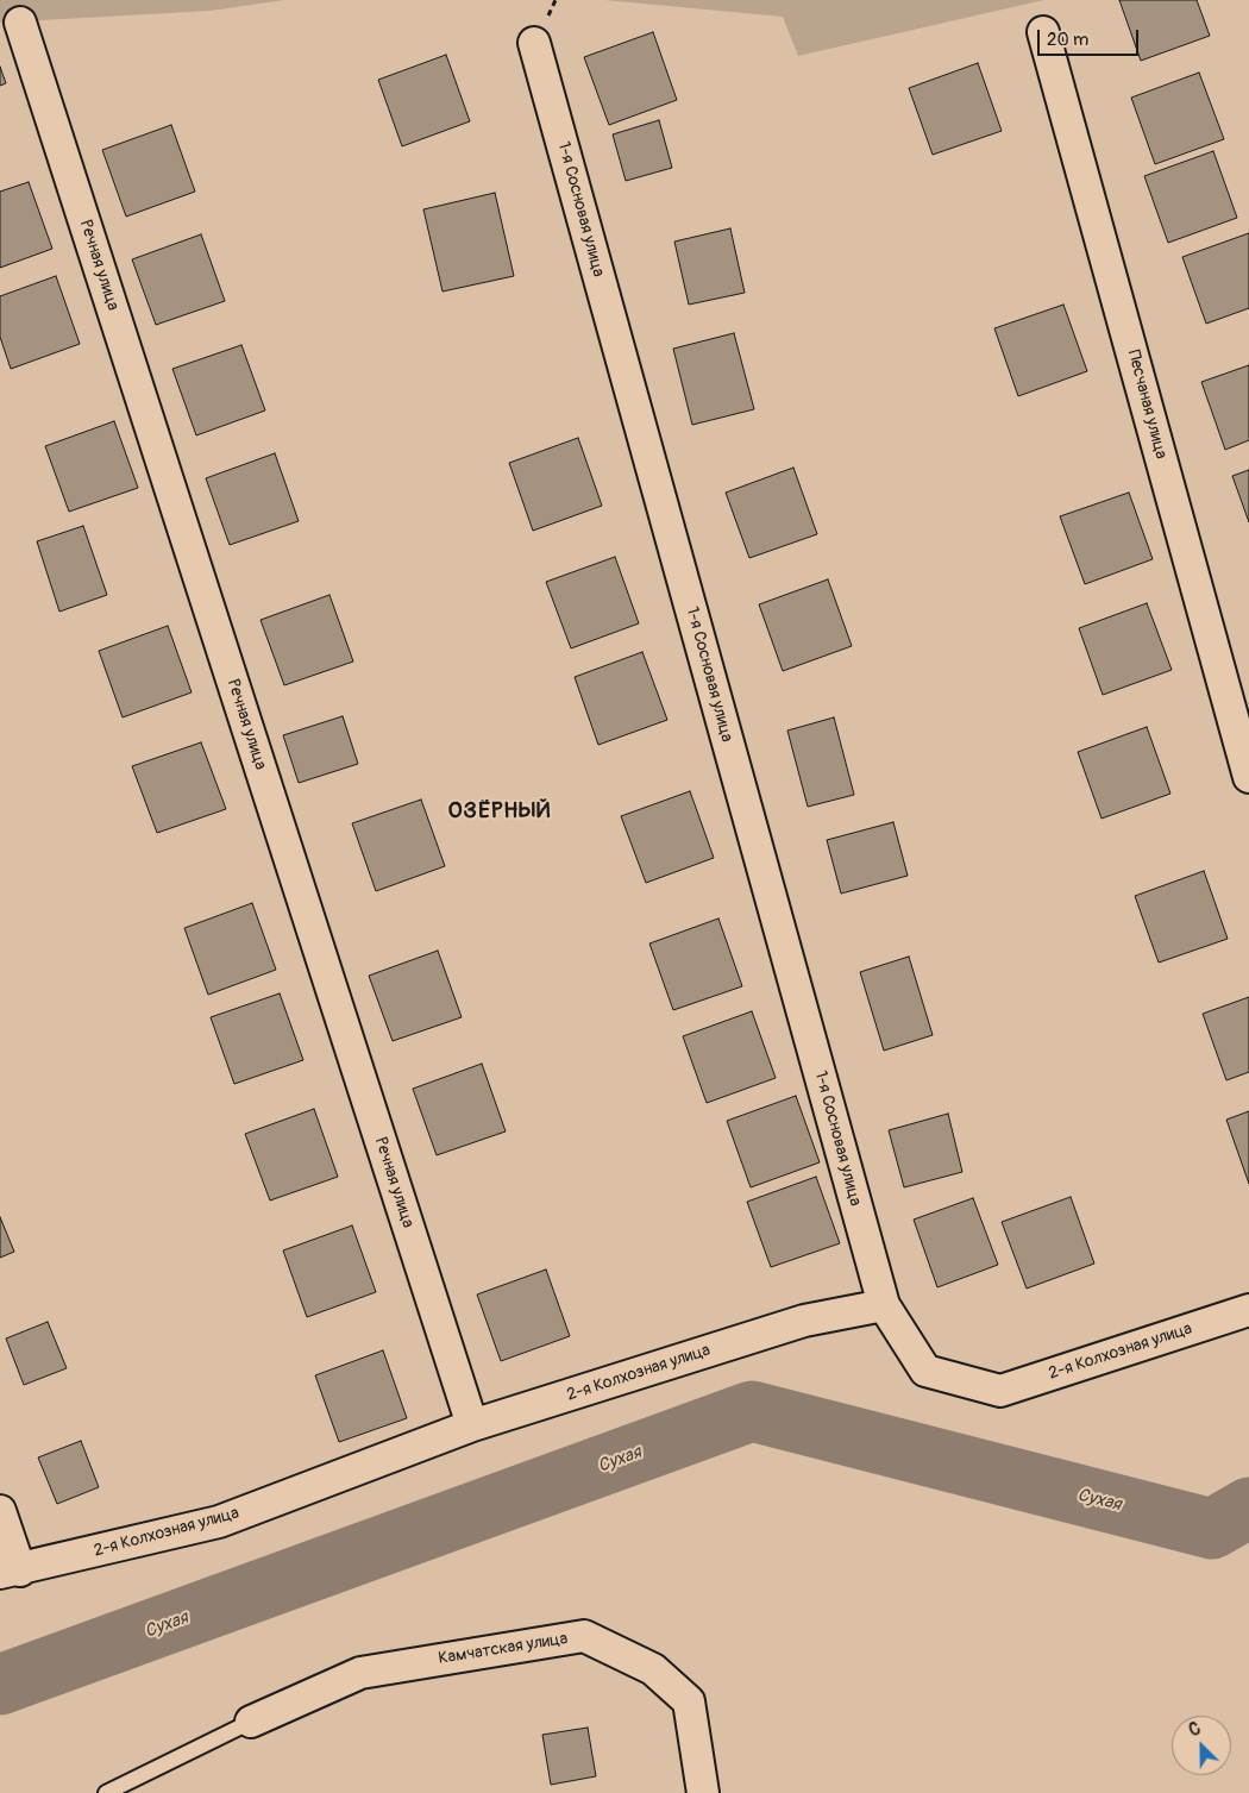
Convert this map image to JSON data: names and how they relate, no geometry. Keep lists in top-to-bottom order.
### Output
{
  "streets": {
    "street": [
      "1-я Сосновая улица",
      "Речная улица",
      "Песчаная улица",
      "2-я Колхозная улица",
      "Камчатская улица"
    ]
  },
  "crossings": [
    ["1-я Сосновая улица", "2-я Колхозная улица"],
    ["Речная улица", "2-я Колхозная улица"]
  ],
  "districts": ["ОЗЁРНЫЙ"],
  "water": ["Сухая"],
  "scale_bar": "20 m",
  "north": "top left"
}
